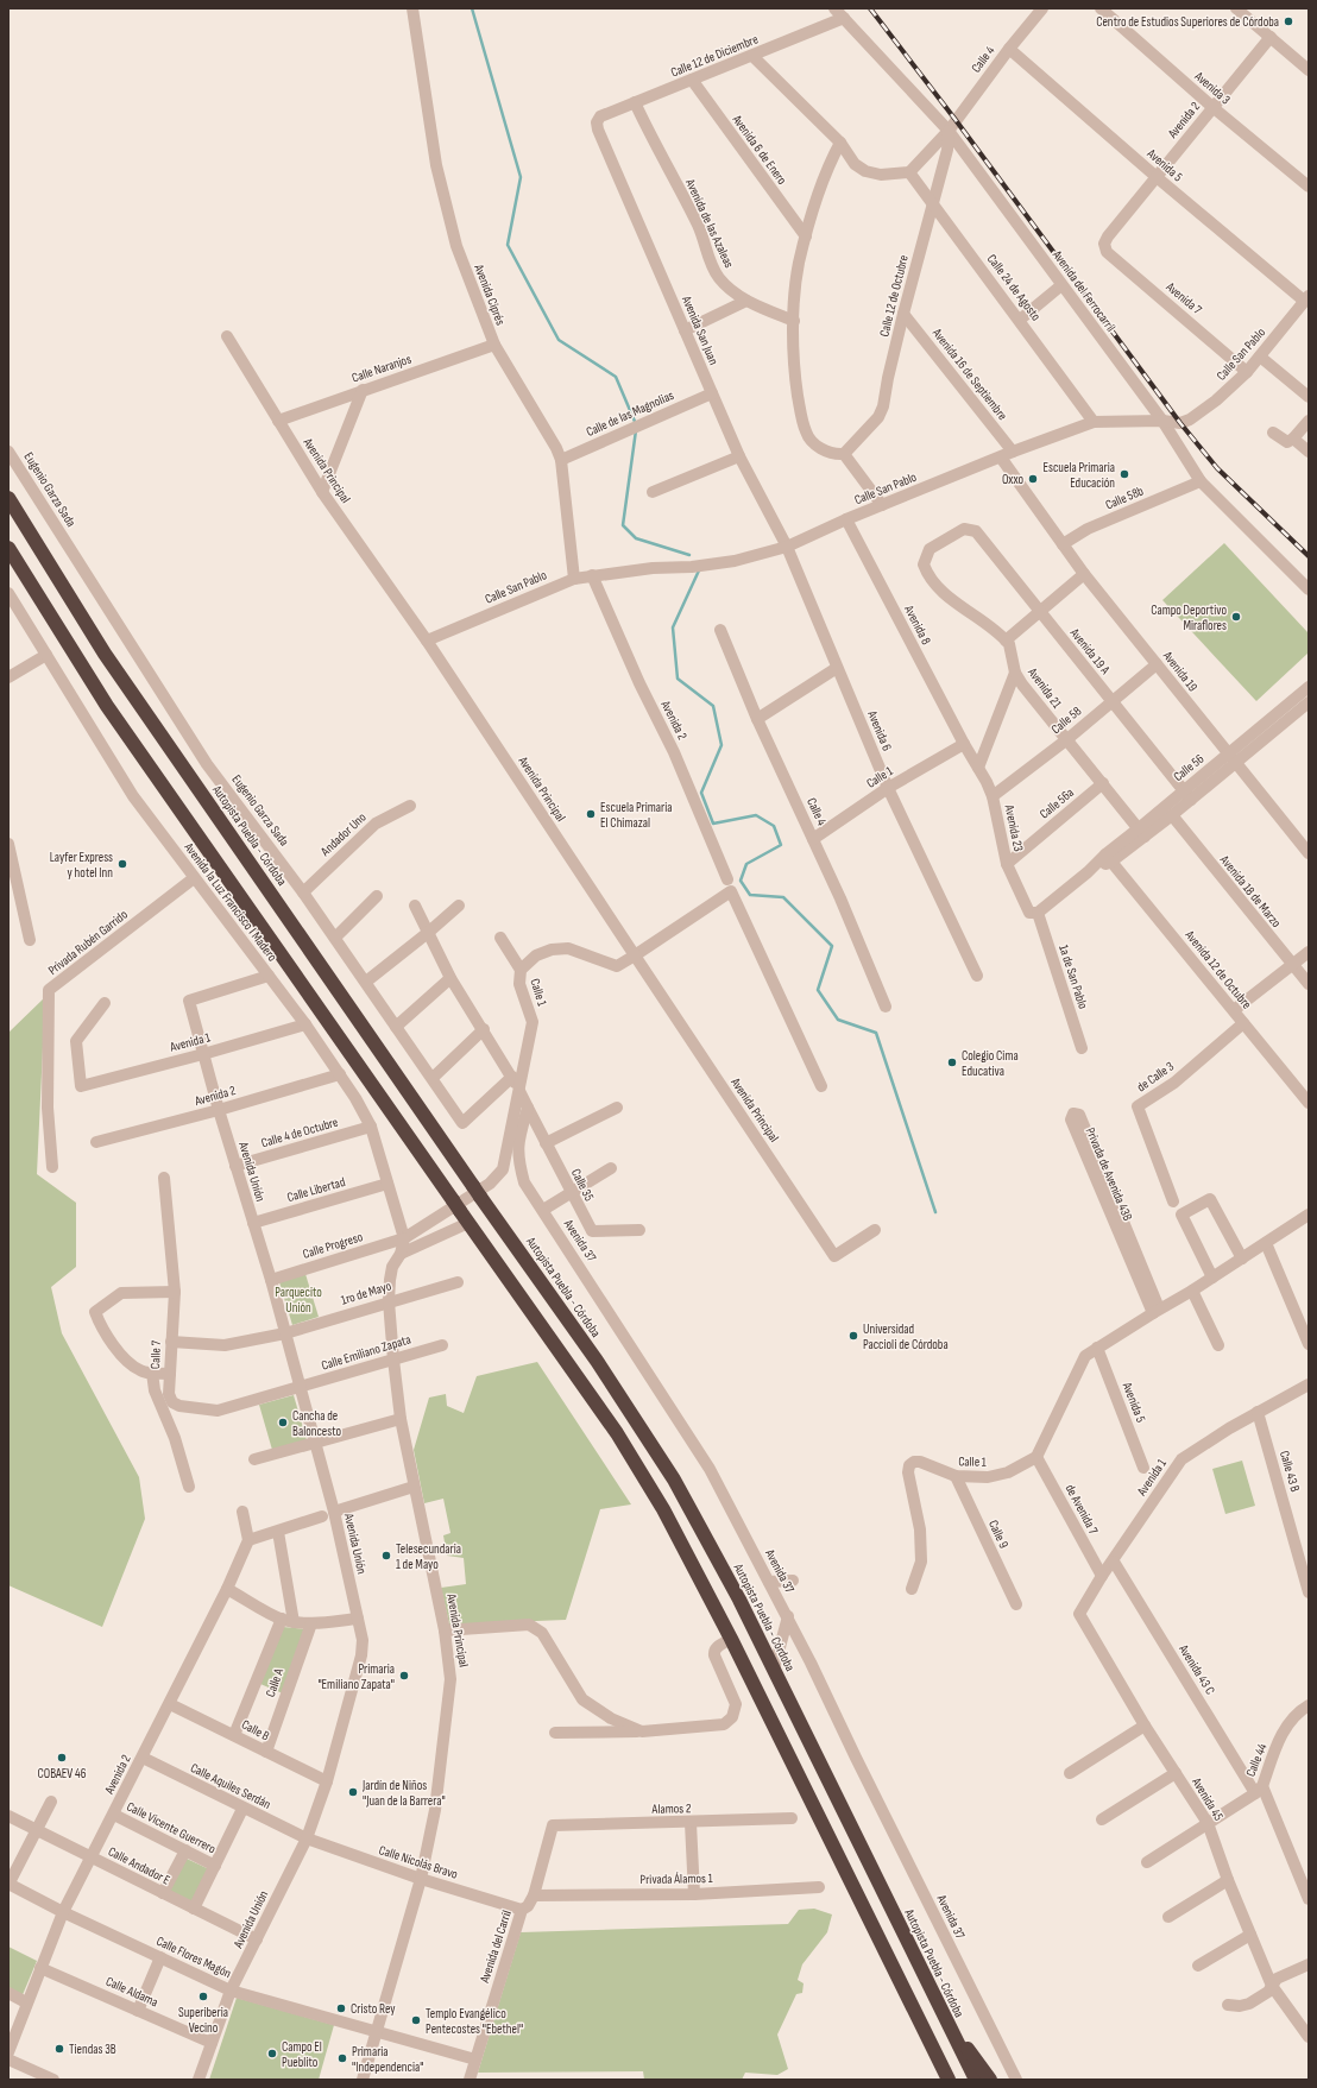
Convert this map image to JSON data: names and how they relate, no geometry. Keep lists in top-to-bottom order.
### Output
{
  "streets": {
    "highway": ["Autopista Puebla - Córdoba"],
    "street": [
      "Calle 12 de Diciembre",
      "Calle 4",
      "Avenida 3",
      "Avenida 2",
      "Avenida 6 de Enero",
      "Avenida 5",
      "Avenida de las Azaleas",
      "Calle 24 de Agosto",
      "Avenida del Ferrocarril",
      "Avenida Ciprés",
      "Calle 12 de Octubre",
      "Avenida 7",
      "Avenida San Juan",
      "Calle San Pablo",
      "Calle Naranjos",
      "Avenida 16 de Septiembre",
      "Calle de las Magnolias",
      "Avenida Principal",
      "Eugenio Garza Sada",
      "Calle 58b",
      "Avenida 8",
      "Avenida 19 A",
      "Avenida 19",
      "Avenida 21",
      "Calle 58",
      "Avenida 6",
      "Calle 56",
      "Calle 1",
      "Calle 56a",
      "Avenida 23",
      "Andador Uno",
      "Avenida 18 de Marzo",
      "Avenida la Luz Francisco I Madero",
      "Privada Rubén Garrido",
      "Avenida 12 de Octubre",
      "1a de San Pablo",
      "Avenida 1",
      "de Calle 3",
      "Calle 4 de Octubre",
      "Avenida Unión",
      "Privada de Avenida 43B",
      "Calle 35",
      "Calle Libertad",
      "Avenida 37",
      "Calle Progreso",
      "1ro de Mayo",
      "Calle Emiliano Zapata",
      "Calle 7",
      "Calle 43 B",
      "de Avenida 7",
      "Calle 9",
      "Avenida 43 C",
      "Calle A",
      "Calle B",
      "Calle 44",
      "Calle Aquiles Serdán",
      "Avenida 45",
      "Alamos 2",
      "Calle Vicente Guerrero",
      "Calle Nicolás Bravo",
      "Calle Andador E",
      "Privada Álamos 1",
      "Avenida del Carril",
      "Calle Flores Magón",
      "Calle Aldama"
    ]
  },
  "crossings": [
    ["Calle 12 de Diciembre", "Avenida 6 de Enero"],
    ["Calle 12 de Diciembre", "Avenida de las Azaleas"],
    ["Calle 12 de Diciembre", "Avenida del Ferrocarril"],
    ["Calle 12 de Diciembre", "Avenida San Juan"],
    ["Calle 4", "Avenida 5"],
    ["Calle 4", "Avenida del Ferrocarril"],
    ["Calle 4", "Calle 12 de Octubre"],
    ["Calle 4", "Calle 1"],
    ["Avenida 3", "Avenida 2"],
    ["Avenida 2", "Avenida 5"],
    ["Avenida 2", "Avenida 7"],
    ["Avenida 2", "Calle San Pablo"],
    ["Avenida 2", "Avenida la Luz Francisco I Madero"],
    ["Avenida 2", "Avenida Unión"],
    ["Avenida 2", "Calle B"],
    ["Avenida 2", "Calle Aquiles Serdán"],
    ["Avenida 2", "Calle Vicente Guerrero"],
    ["Avenida 2", "Calle Andador E"],
    ["Avenida 2", "Calle Flores Magón"],
    ["Avenida 2", "Calle Aldama"],
    ["Avenida 5", "Calle San Pablo"],
    ["Calle 24 de Agosto", "Calle 12 de Octubre"],
    ["Calle 24 de Agosto", "Calle San Pablo"],
    ["Avenida del Ferrocarril", "Calle 12 de Octubre"],
    ["Avenida del Ferrocarril", "Calle San Pablo"],
    ["Avenida del Ferrocarril", "Calle 58b"],
    ["Avenida Ciprés", "Calle San Pablo"],
    ["Avenida Ciprés", "Calle Naranjos"],
    ["Avenida Ciprés", "Calle de las Magnolias"],
    ["Calle 12 de Octubre", "Avenida 16 de Septiembre"],
    ["Avenida 7", "Calle San Pablo"],
    ["Avenida San Juan", "Calle San Pablo"],
    ["Avenida San Juan", "Calle de las Magnolias"],
    ["Avenida San Juan", "Avenida 6"],
    ["Calle San Pablo", "Avenida 16 de Septiembre"],
    ["Calle San Pablo", "Avenida Principal"],
    ["Calle San Pablo", "Avenida 8"],
    ["Calle San Pablo", "Avenida 19"],
    ["Calle San Pablo", "Avenida 6"],
    ["Calle Naranjos", "Avenida Principal"],
    ["Avenida Principal", "Calle 1"],
    ["Avenida Principal", "Avenida la Luz Francisco I Madero"],
    ["Avenida Principal", "Calle Progreso"],
    ["Avenida Principal", "1ro de Mayo"],
    ["Avenida Principal", "Calle Emiliano Zapata"],
    ["Avenida Principal", "Calle Nicolás Bravo"],
    ["Avenida Principal", "Calle Flores Magón"],
    ["Eugenio Garza Sada", "Andador Uno"],
    ["Calle 58b", "Avenida 19"],
    ["Avenida 8", "Calle 1"],
    ["Avenida 8", "Avenida 23"],
    ["Avenida 19 A", "Avenida 21"],
    ["Avenida 19 A", "Calle 58"],
    ["Avenida 19 A", "Calle 56"],
    ["Avenida 19", "Calle 58"],
    ["Avenida 19", "Calle 56"],
    ["Avenida 21", "Calle 58"],
    ["Avenida 21", "Calle 56"],
    ["Avenida 21", "Calle 56a"],
    ["Calle 58", "Avenida 23"],
    ["Avenida 6", "Calle 1"],
    ["Calle 56", "Avenida 23"],
    ["Calle 56", "Avenida 18 de Marzo"],
    ["Calle 56", "Avenida 12 de Octubre"],
    ["Calle 56", "1a de San Pablo"],
    ["Calle 1", "Avenida 23"],
    ["Calle 1", "Avenida la Luz Francisco I Madero"],
    ["Calle 1", "Calle Progreso"],
    ["Calle 1", "de Avenida 7"],
    ["Calle 1", "Calle 9"],
    ["Calle 56a", "Avenida 23"],
    ["Avenida 23", "1a de San Pablo"],
    ["Avenida la Luz Francisco I Madero", "Privada Rubén Garrido"],
    ["Avenida la Luz Francisco I Madero", "Avenida 1"],
    ["Avenida la Luz Francisco I Madero", "Calle 4 de Octubre"],
    ["Avenida la Luz Francisco I Madero", "Avenida Unión"],
    ["Avenida la Luz Francisco I Madero", "Calle Libertad"],
    ["Avenida la Luz Francisco I Madero", "Calle Progreso"],
    ["Avenida 12 de Octubre", "de Calle 3"],
    ["Avenida 1", "Avenida Unión"],
    ["Avenida 1", "Calle 43 B"],
    ["Avenida 1", "de Avenida 7"],
    ["Avenida 1", "Avenida 43 C"],
    ["Avenida 1", "Avenida 45"],
    ["Calle 4 de Octubre", "Avenida Unión"],
    ["Avenida Unión", "Calle Libertad"],
    ["Avenida Unión", "Calle Progreso"],
    ["Avenida Unión", "1ro de Mayo"],
    ["Avenida Unión", "Calle Emiliano Zapata"],
    ["Avenida Unión", "Calle 7"],
    ["Avenida Unión", "Calle B"],
    ["Avenida Unión", "Calle Aquiles Serdán"],
    ["Avenida Unión", "Calle Nicolás Bravo"],
    ["Avenida Unión", "Calle Andador E"],
    ["Avenida Unión", "Calle Flores Magón"],
    ["Avenida Unión", "Calle Aldama"],
    ["Calle 35", "Avenida 37"],
    ["1ro de Mayo", "Calle 7"],
    ["Calle Emiliano Zapata", "Calle 7"],
    ["Avenida 43 C", "Calle 44"],
    ["Calle A", "Calle B"],
    ["Calle 44", "Avenida 45"],
    ["Calle Aquiles Serdán", "Calle Nicolás Bravo"],
    ["Alamos 2", "Avenida del Carril"],
    ["Calle Nicolás Bravo", "Avenida del Carril"],
    ["Privada Álamos 1", "Avenida del Carril"],
    ["Avenida del Carril", "Calle Flores Magón"]
  ],
  "parks": ["Parquecito Unión"],
  "places": [
    "Centro de Estudios Superiores de Córdoba",
    "Escuela Primaria Educación",
    "Oxxo",
    "Campo Deportivo Miraflores",
    "Escuela Primaria El Chimazal",
    "Layfer Express y hotel Inn",
    "Colegio Cima Educativa",
    "Universidad Paccioli de Córdoba",
    "Cancha de Baloncesto",
    "Telesecundaria 1 de Mayo",
    "Primaria \"Emiliano Zapata\"",
    "COBAEV 46",
    "Jardín de Niños \"Juan de la Barrera\"",
    "Superiberia Vecino",
    "Cristo Rey",
    "Templo Evangélico Pentecostes \"Ebethel\"",
    "Tiendas 3B",
    "Campo El Pueblito",
    "Primaria \"Independencia\""
  ]
}
